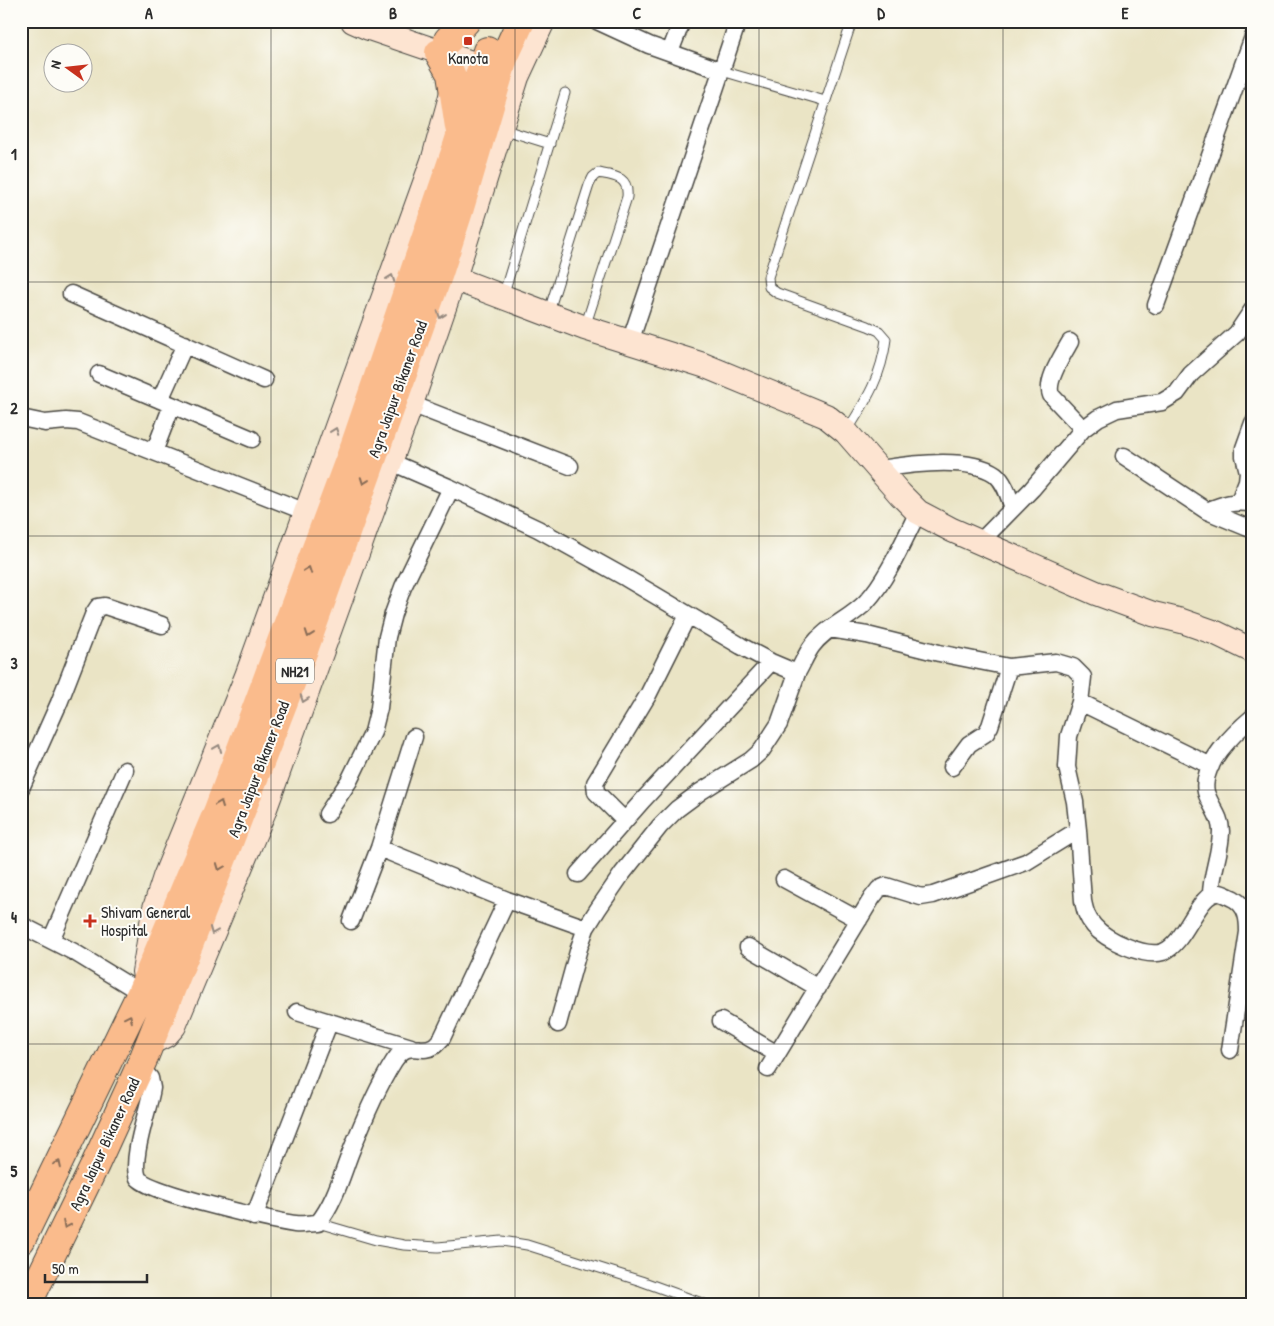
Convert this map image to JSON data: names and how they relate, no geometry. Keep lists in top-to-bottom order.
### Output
{
  "streets": {
    "highway": ["Agra Jaipur Bikaner Road", "NH21"]
  },
  "places": {
    "transit": ["Kanota"],
    "health": ["Shivam General Hospital"]
  },
  "scale_bar": "50 m",
  "north": "left",
  "grid": {
    "columns": [
      "A",
      "B",
      "C",
      "D",
      "E"
    ],
    "rows": [
      "1",
      "2",
      "3",
      "4",
      "5"
    ]
  }
}
